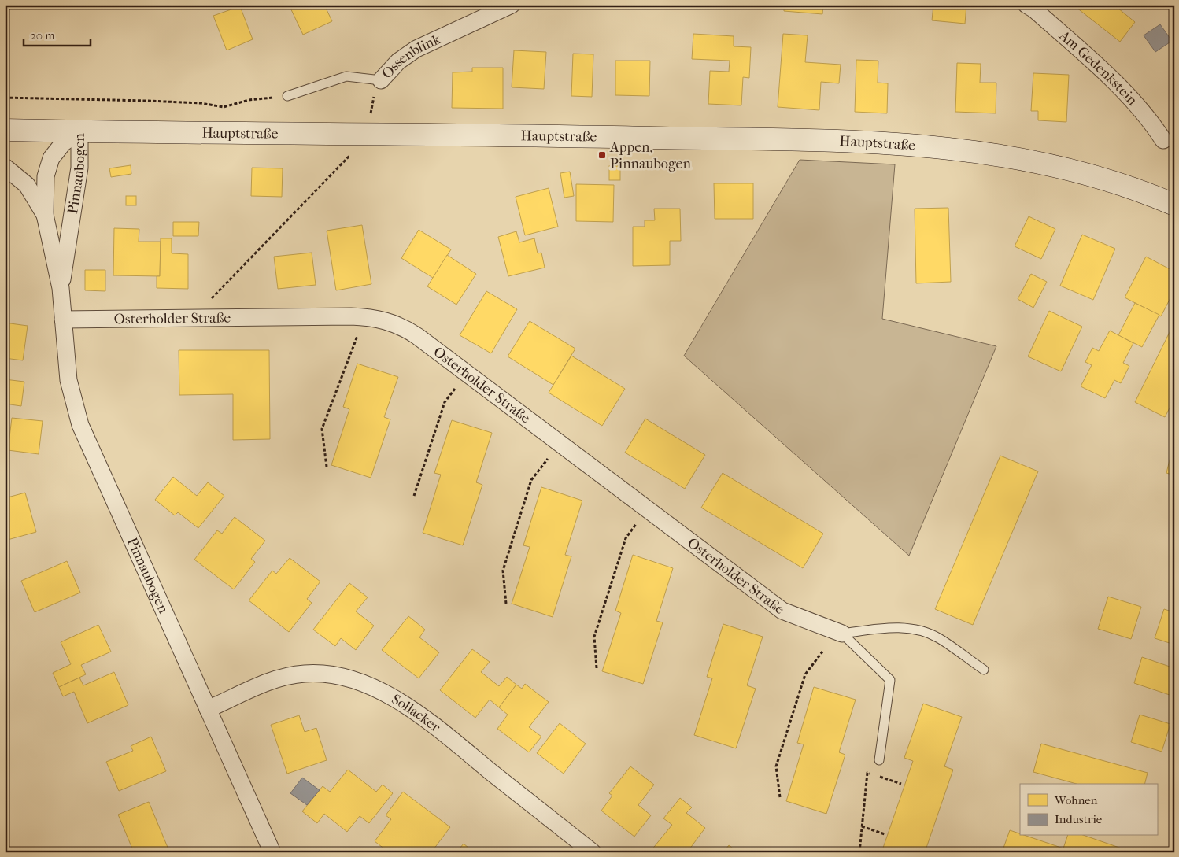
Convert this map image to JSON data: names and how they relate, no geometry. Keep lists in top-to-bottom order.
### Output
{
  "streets": {
    "main road": ["Hauptstraße"],
    "street": [
      "Ossenblink",
      "Am Gedenkstein",
      "Pinnaubogen",
      "Osterholder Straße",
      "Sollacker"
    ]
  },
  "crossings": [
    ["Hauptstraße", "Pinnaubogen"],
    ["Pinnaubogen", "Osterholder Straße"],
    ["Pinnaubogen", "Sollacker"]
  ],
  "places": {
    "transit": ["Appen, Pinnaubogen"]
  },
  "legend": ["Wohnen", "Industrie"],
  "scale_bar": "20 m"
}
